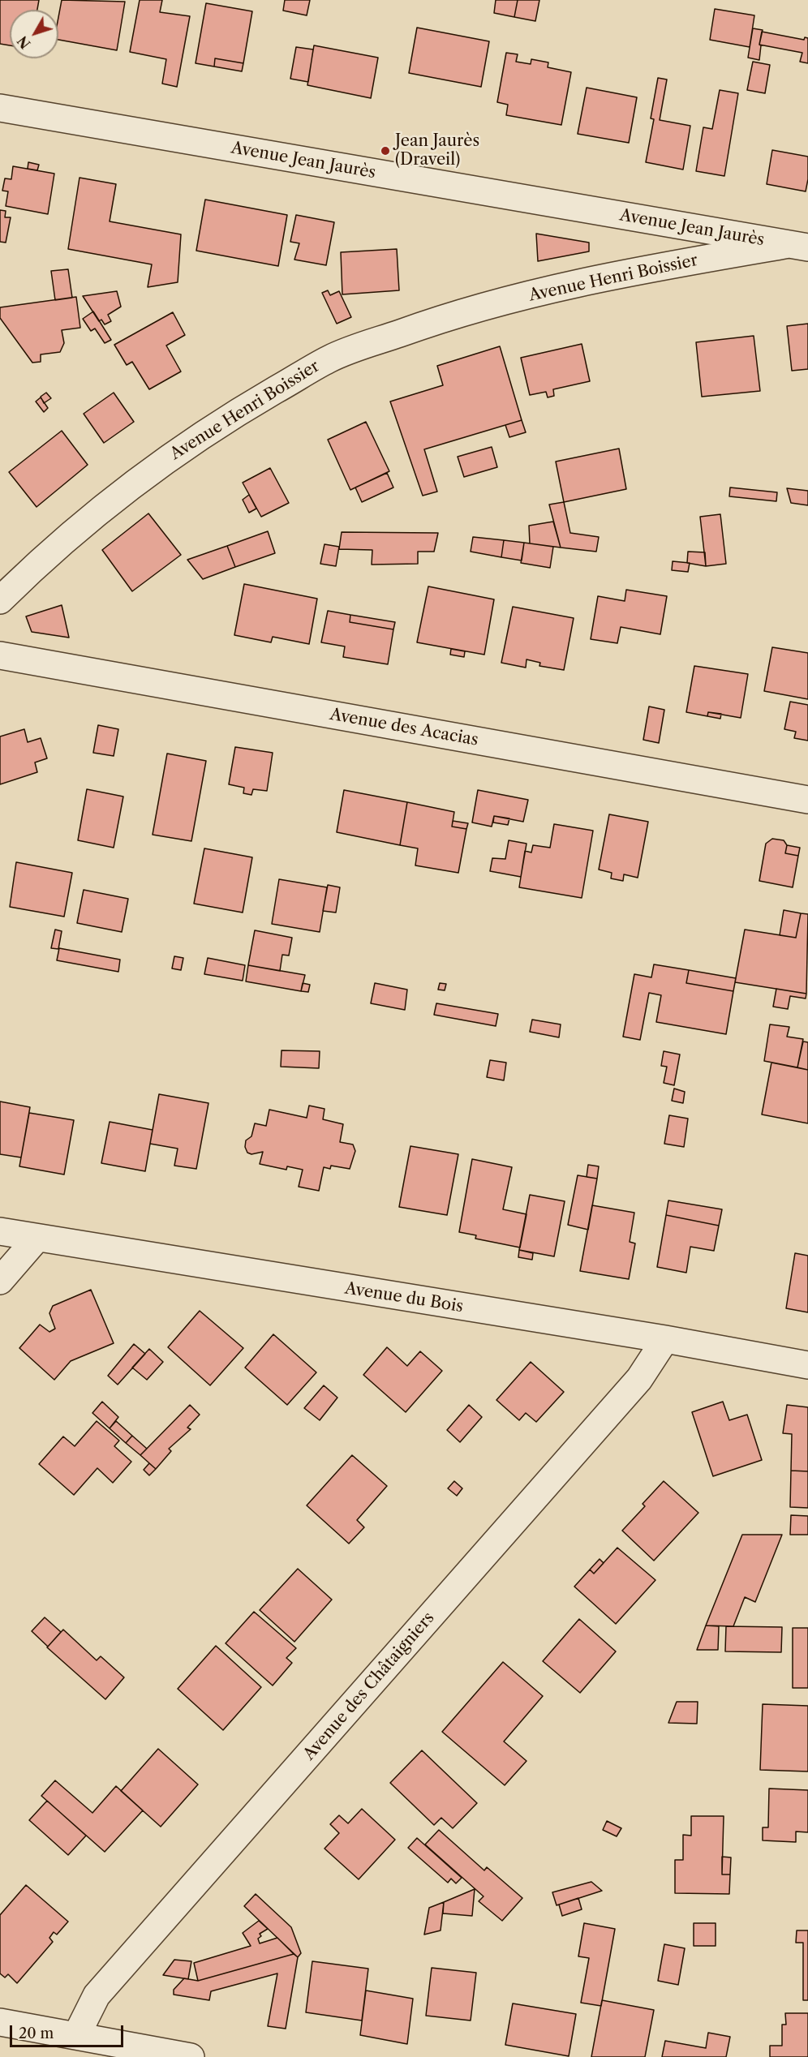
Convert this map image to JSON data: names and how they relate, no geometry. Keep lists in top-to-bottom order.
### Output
{
  "streets": {
    "street": [
      "Avenue Jean Jaurès",
      "Avenue Henri Boissier",
      "Avenue des Acacias",
      "Avenue du Bois",
      "Avenue des Châtaigniers"
    ]
  },
  "crossings": [
    ["Avenue Jean Jaurès", "Avenue Henri Boissier"],
    ["Avenue du Bois", "Avenue des Châtaigniers"]
  ],
  "places": ["Jean Jaurès (Draveil)"],
  "scale_bar": "20 m",
  "north": "bottom left"
}
